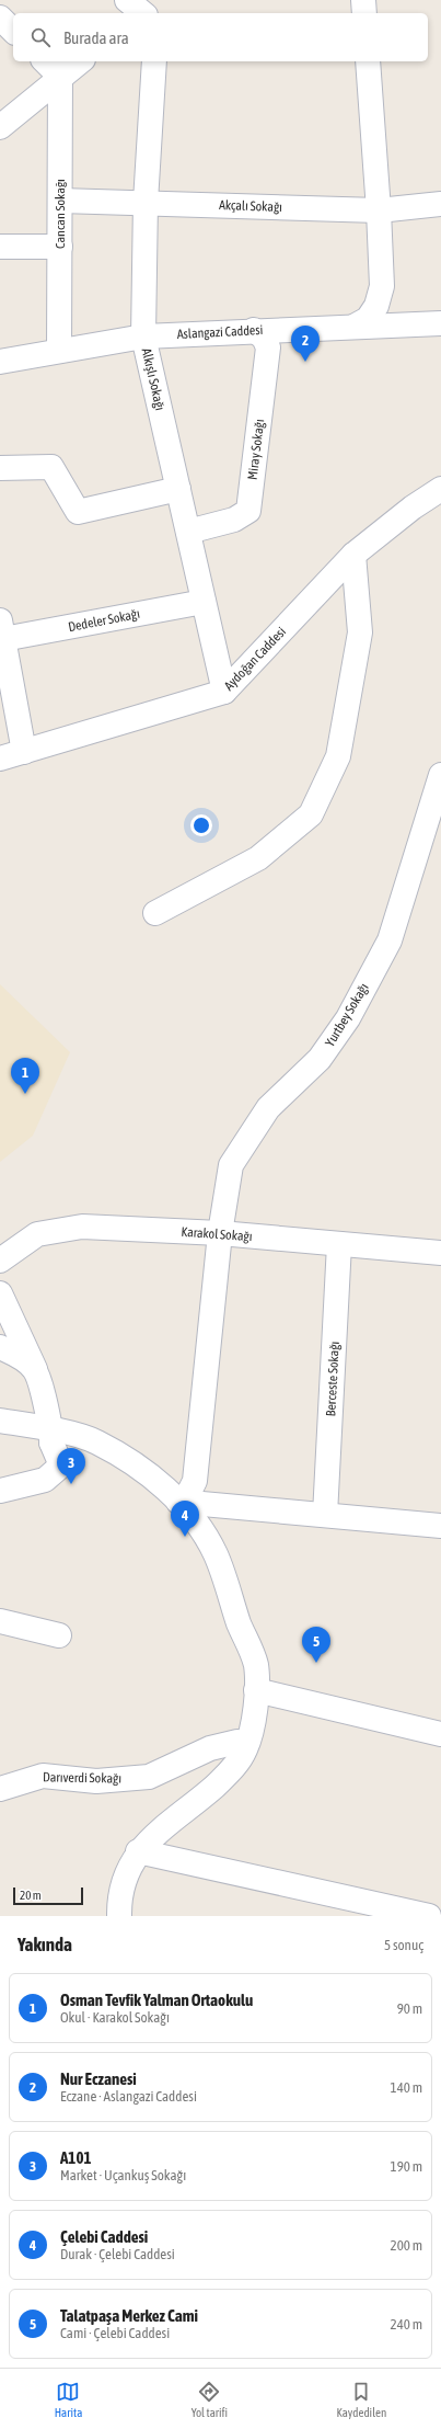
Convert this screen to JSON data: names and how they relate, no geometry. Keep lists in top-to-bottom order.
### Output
{
  "streets": {
    "street": [
      "Akçalı Sokağı",
      "Cancan Sokağı",
      "Aslangazi Caddesi",
      "Alkışlı Sokağı",
      "Miray Sokağı",
      "Dedeler Sokağı",
      "Aydoğan Caddesi",
      "Yurtbey Sokağı",
      "Karakol Sokağı",
      "Berceste Sokağı",
      "Darıverdi Sokağı"
    ]
  },
  "crossings": [
    ["Akçalı Sokağı", "Cancan Sokağı"],
    ["Akçalı Sokağı", "Alkışlı Sokağı"],
    ["Cancan Sokağı", "Aslangazi Caddesi"],
    ["Aslangazi Caddesi", "Alkışlı Sokağı"],
    ["Aslangazi Caddesi", "Miray Sokağı"],
    ["Alkışlı Sokağı", "Miray Sokağı"],
    ["Alkışlı Sokağı", "Dedeler Sokağı"],
    ["Alkışlı Sokağı", "Aydoğan Caddesi"],
    ["Yurtbey Sokağı", "Karakol Sokağı"],
    ["Karakol Sokağı", "Berceste Sokağı"]
  ],
  "scale_bar": "20 m",
  "page": {
    "search": "Burada ara",
    "pins": [
      "2",
      "1",
      "3",
      "4",
      "5"
    ],
    "scale": "20 m",
    "heading": ["Yakında", "5 sonuç"],
    "list": [
      {
        "mark": "1",
        "name": "Osman Tevfik Yalman Ortaokulu",
        "note": "Okul · Karakol Sokağı",
        "value": "90 m"
      },
      {
        "mark": "2",
        "name": "Nur Eczanesi",
        "note": "Eczane · Aslangazi Caddesi",
        "value": "140 m"
      },
      {
        "mark": "3",
        "name": "A101",
        "note": "Market · Uçankuş Sokağı",
        "value": "190 m"
      },
      {
        "mark": "4",
        "name": "Çelebi Caddesi",
        "note": "Durak · Çelebi Caddesi",
        "value": "200 m"
      },
      {
        "mark": "5",
        "name": "Talatpaşa Merkez Cami",
        "note": "Cami · Çelebi Caddesi",
        "value": "240 m"
      }
    ],
    "nav": ["Harita", "Yol tarifi", "Kaydedilen"]
  }
}
